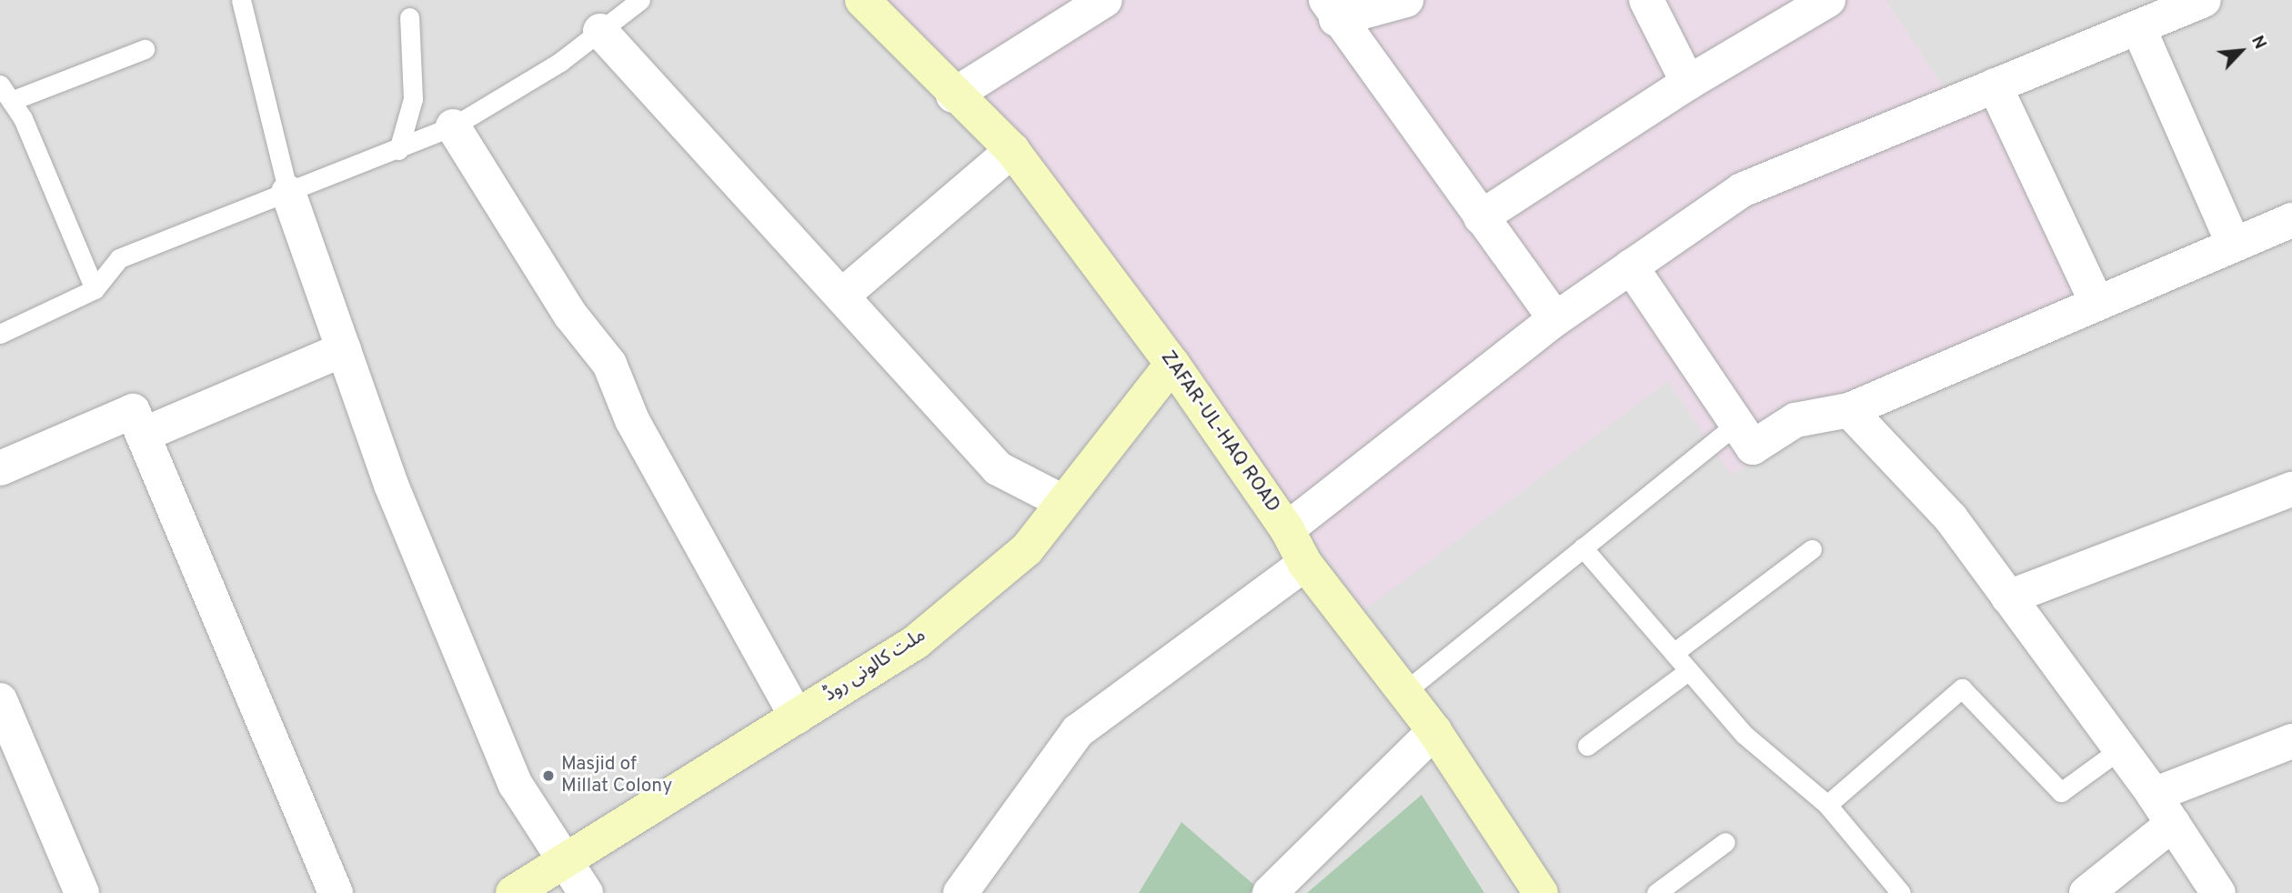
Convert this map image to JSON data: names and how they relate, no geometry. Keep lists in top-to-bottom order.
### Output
{
  "streets": {
    "street": ["ZAFAR-UL-HAQ ROAD", "ملت کالونی روڈ"]
  },
  "crossings": [
    ["ZAFAR-UL-HAQ ROAD", "ملت کالونی روڈ"]
  ],
  "places": ["Masjid of Millat Colony"],
  "north": "top right"
}
